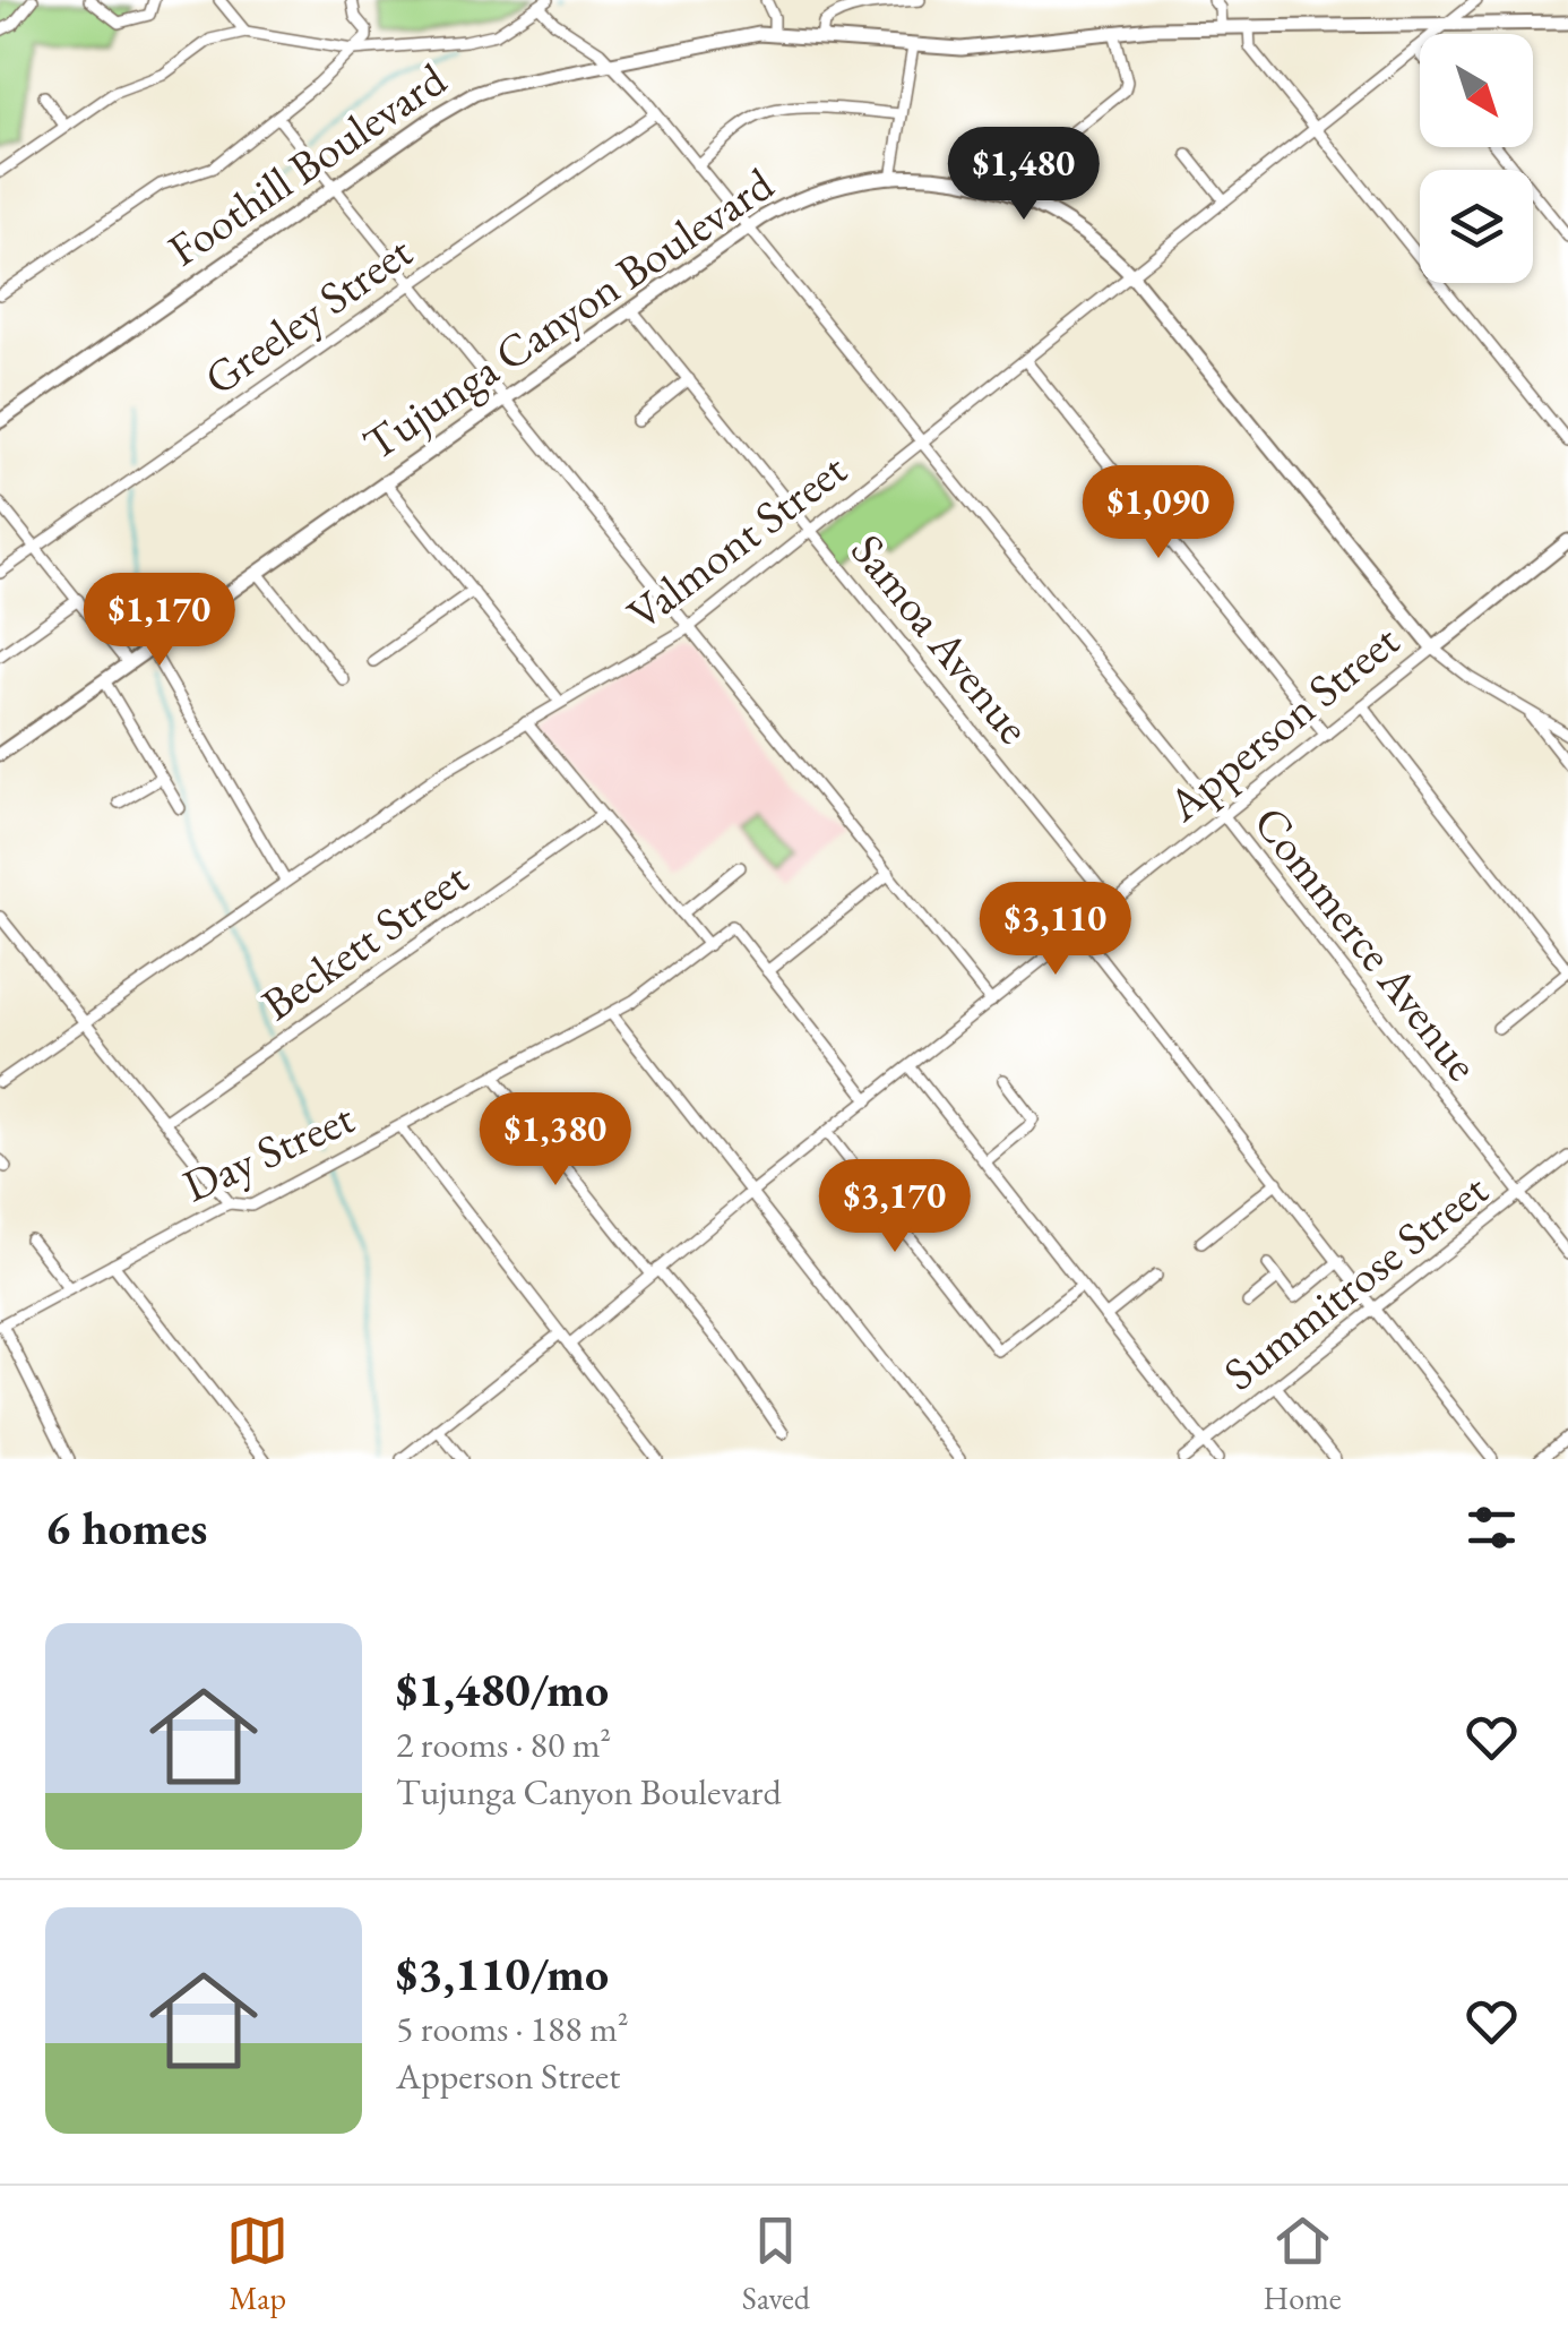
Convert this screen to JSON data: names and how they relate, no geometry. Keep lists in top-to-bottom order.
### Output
{
  "streets": {
    "main road": ["Foothill Boulevard", "Tujunga Canyon Boulevard", "Apperson Street"],
    "street": [
      "Greeley Street",
      "Valmont Street",
      "Samoa Avenue",
      "Beckett Street",
      "Commerce Avenue",
      "Day Street",
      "Summitrose Street"
    ]
  },
  "crossings": [
    ["Foothill Boulevard", "Valmont Street"],
    ["Foothill Boulevard", "Commerce Avenue"],
    ["Tujunga Canyon Boulevard", "Valmont Street"],
    ["Tujunga Canyon Boulevard", "Samoa Avenue"],
    ["Tujunga Canyon Boulevard", "Apperson Street"],
    ["Tujunga Canyon Boulevard", "Commerce Avenue"],
    ["Greeley Street", "Commerce Avenue"],
    ["Valmont Street", "Samoa Avenue"],
    ["Valmont Street", "Commerce Avenue"],
    ["Samoa Avenue", "Apperson Street"],
    ["Apperson Street", "Commerce Avenue"],
    ["Commerce Avenue", "Summitrose Street"]
  ],
  "north": "bottom right",
  "page": {
    "price": [
      "$1,480",
      "$1,090",
      "$1,170",
      "$3,110",
      "$1,380",
      "$3,170"
    ],
    "heading": "6 homes",
    "list": [
      {
        "name": "$1,480/mo",
        "note": "2 rooms · 80 m² · Tujunga Canyon Boulevard"
      },
      {
        "name": "$3,110/mo",
        "note": "5 rooms · 188 m² · Apperson Street"
      }
    ],
    "tabs": ["Map", "Saved", "Home"]
  }
}
